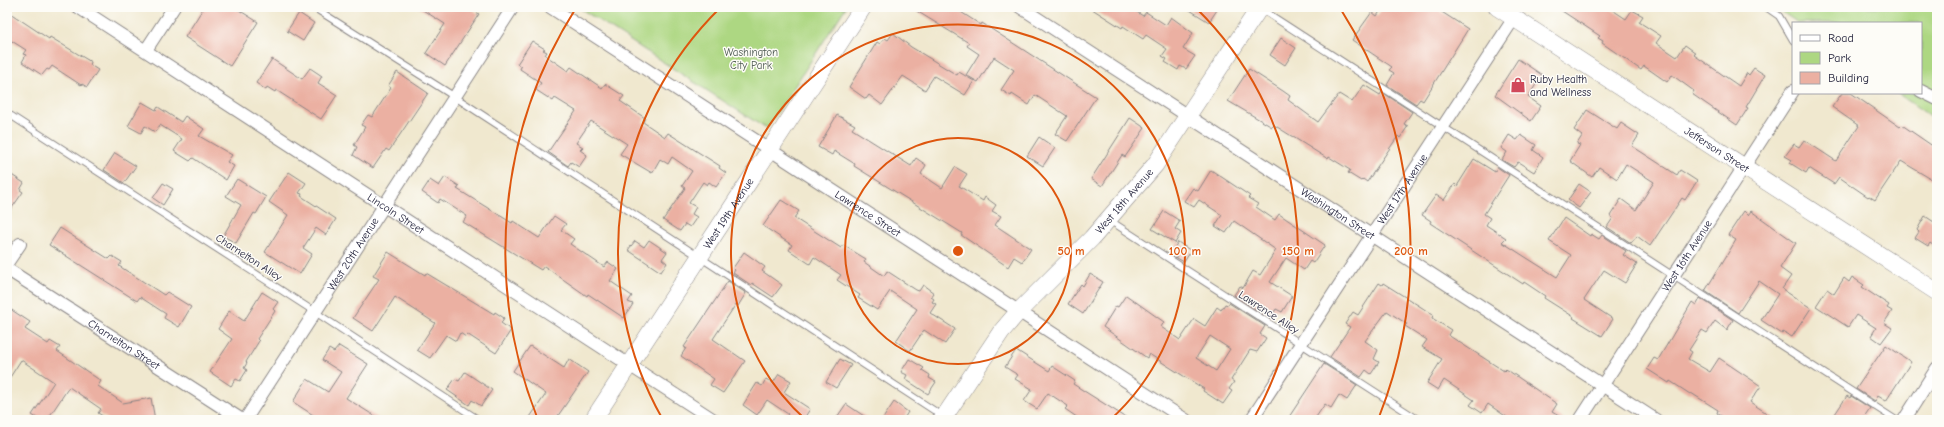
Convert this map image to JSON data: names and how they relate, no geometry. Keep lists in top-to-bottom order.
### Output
{
  "streets": {
    "street": [
      "Jefferson Street",
      "West 17th Avenue",
      "West 18th Avenue",
      "Lincoln Street",
      "Washington Street",
      "West 19th Avenue",
      "Lawrence Street",
      "West 20th Avenue",
      "West 16th Avenue",
      "Charnelton Street"
    ],
    "lane": ["Charnelton Alley", "Lawrence Alley"]
  },
  "crossings": [
    ["Jefferson Street", "West 17th Avenue"],
    ["Jefferson Street", "West 16th Avenue"],
    ["West 17th Avenue", "Washington Street"],
    ["West 17th Avenue", "Lawrence Alley"],
    ["West 18th Avenue", "Washington Street"],
    ["West 18th Avenue", "Lawrence Street"],
    ["West 18th Avenue", "Lawrence Alley"],
    ["Lincoln Street", "West 19th Avenue"],
    ["Lincoln Street", "West 20th Avenue"],
    ["Washington Street", "West 16th Avenue"],
    ["West 19th Avenue", "Lawrence Street"],
    ["West 20th Avenue", "Charnelton Alley"]
  ],
  "parks": ["Washington City Park"],
  "places": {
    "shop": ["Ruby Health and Wellness"]
  },
  "legend": ["Road", "Park", "Building"],
  "rings": [
    "50 m",
    "100 m",
    "150 m",
    "200 m"
  ]
}
